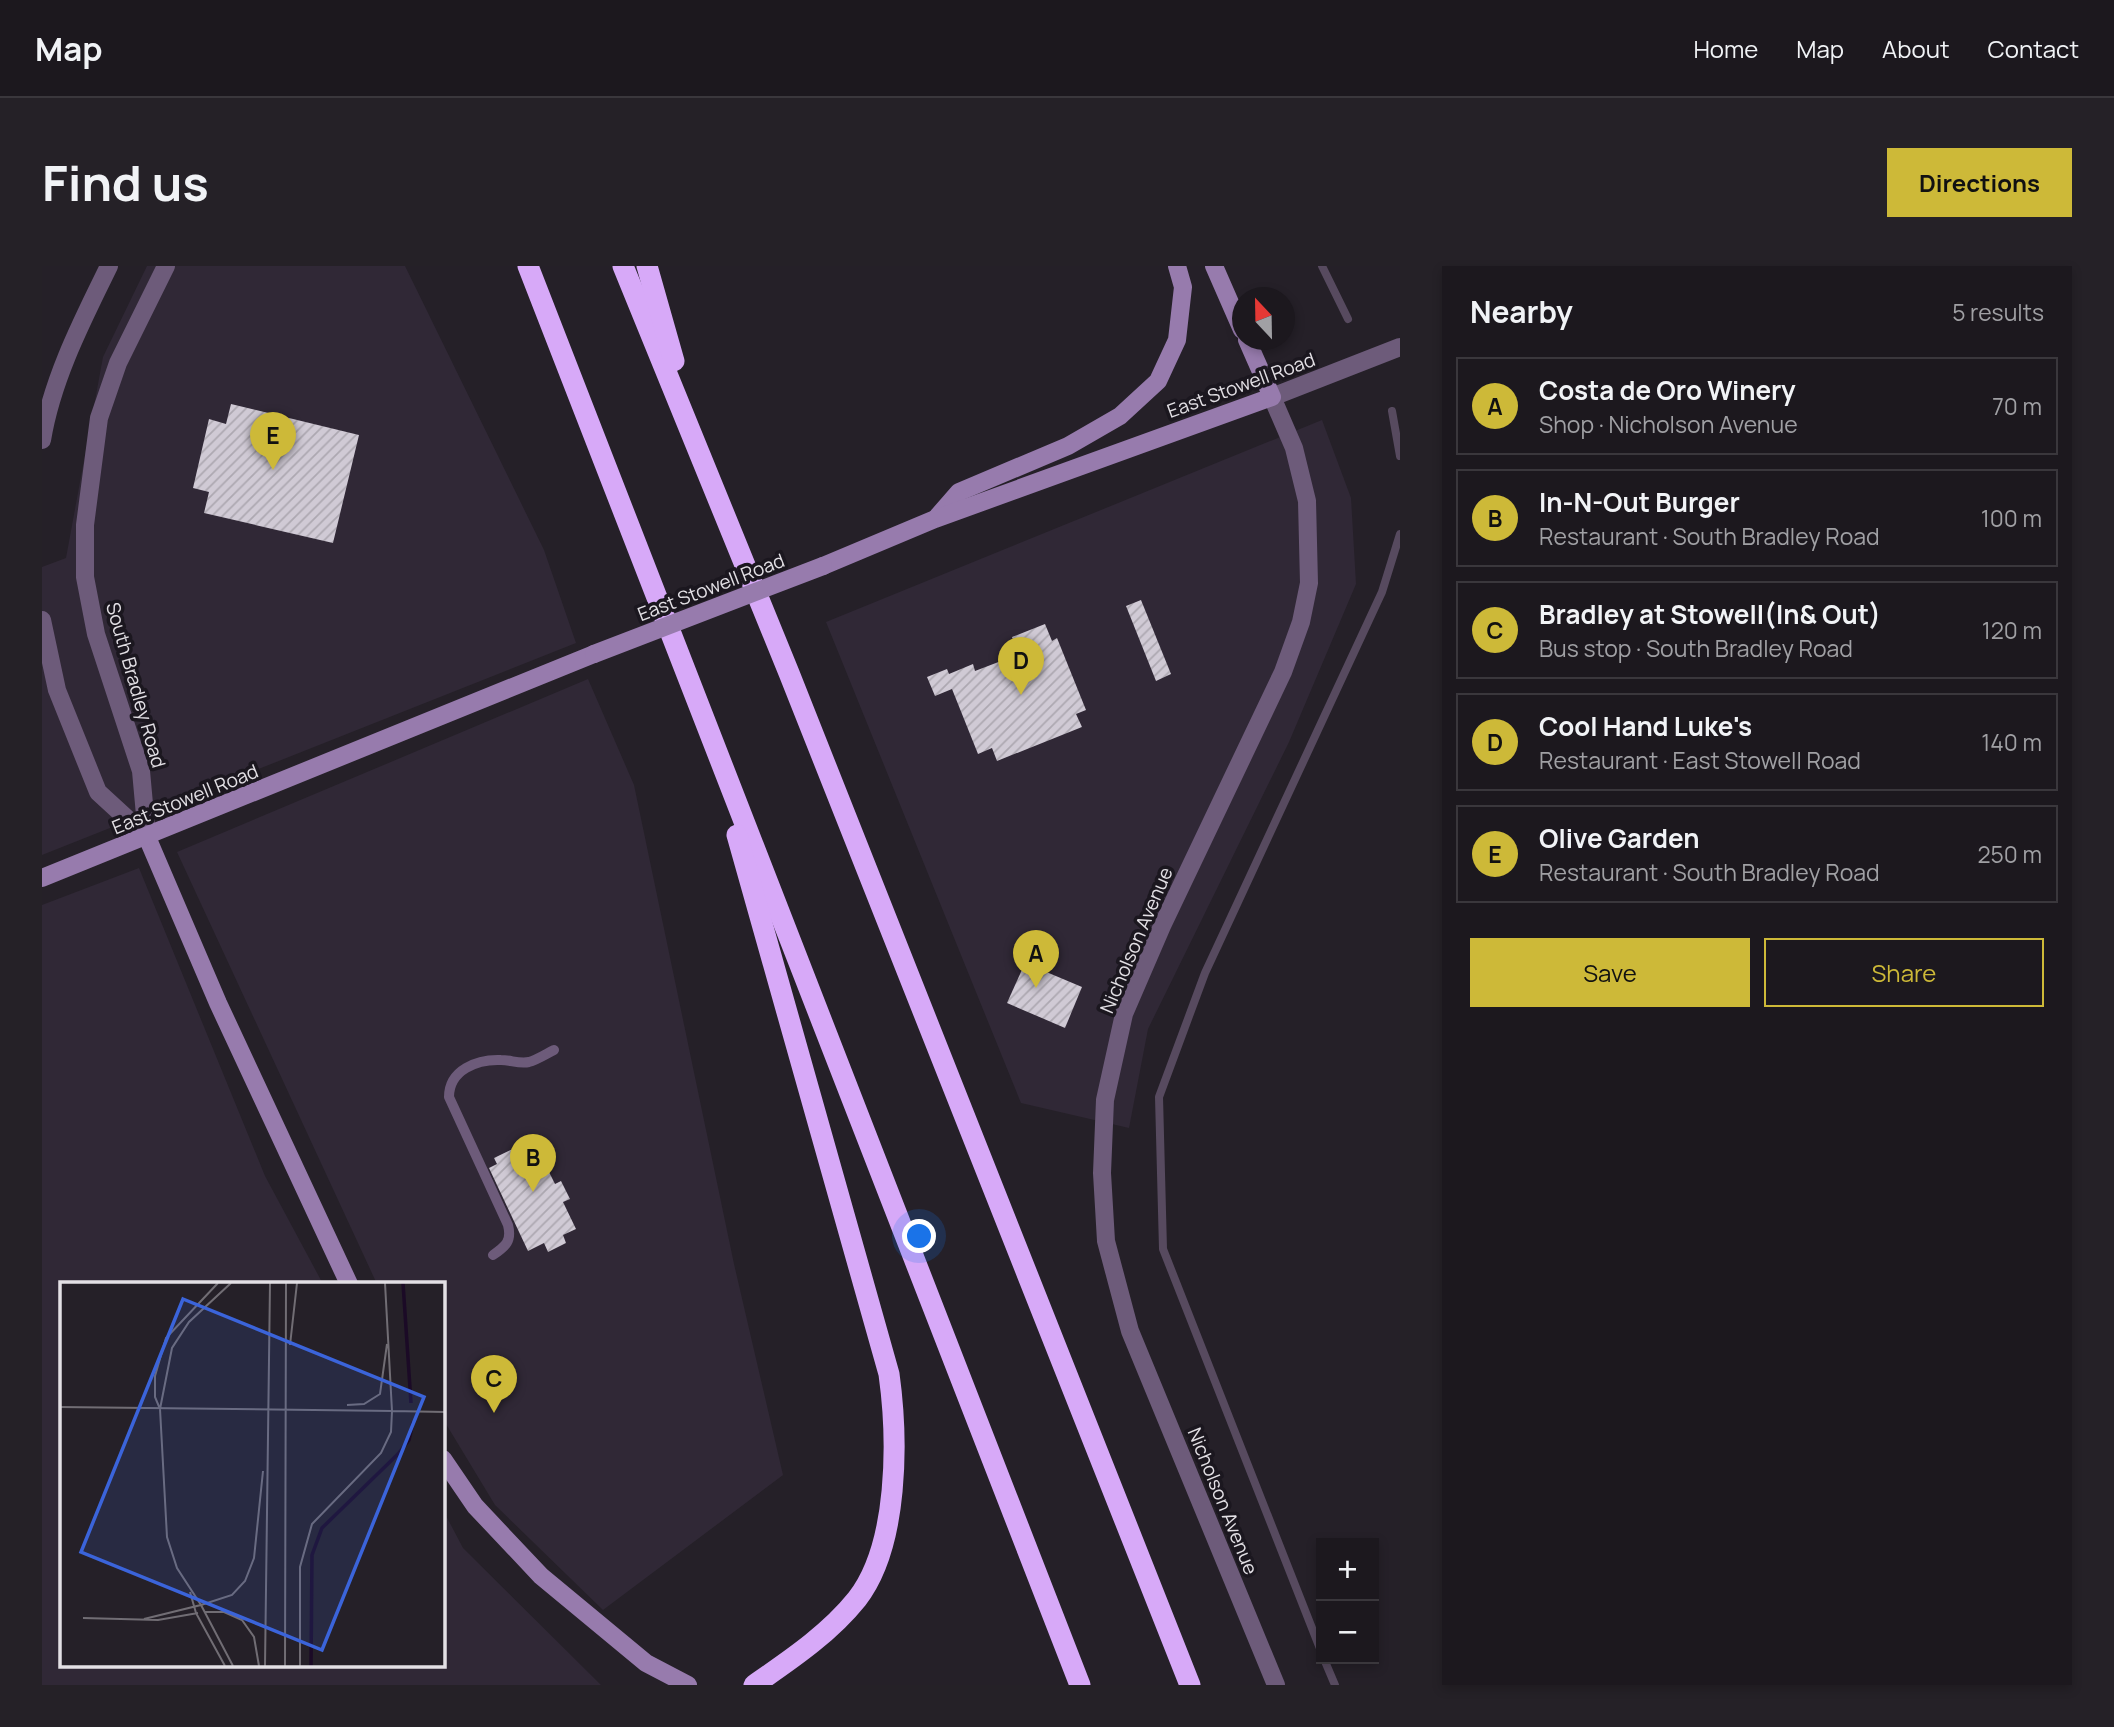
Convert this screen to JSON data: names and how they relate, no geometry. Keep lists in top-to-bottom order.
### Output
{
  "streets": {
    "main road": ["East Stowell Road", "South Bradley Road", "Nicholson Avenue"]
  },
  "crossings": [
    ["East Stowell Road", "South Bradley Road"],
    ["East Stowell Road", "Nicholson Avenue"]
  ],
  "north": "top",
  "page": {
    "header": "Map",
    "nav": [
      "Home",
      "Map",
      "About",
      "Contact"
    ],
    "buttons": [
      "Directions",
      ["Save", "Share"]
    ],
    "title": "Find us",
    "heading": ["Nearby", "5 results"],
    "list": [
      {
        "mark": "A",
        "name": "Costa de Oro Winery",
        "note": "Shop · Nicholson Avenue",
        "value": "70 m"
      },
      {
        "mark": "B",
        "name": "In-N-Out Burger",
        "note": "Restaurant · South Bradley Road",
        "value": "100 m"
      },
      {
        "mark": "C",
        "name": "Bradley at Stowell(In& Out)",
        "note": "Bus stop · South Bradley Road",
        "value": "120 m"
      },
      {
        "mark": "D",
        "name": "Cool Hand Luke's",
        "note": "Restaurant · East Stowell Road",
        "value": "140 m"
      },
      {
        "mark": "E",
        "name": "Olive Garden",
        "note": "Restaurant · South Bradley Road",
        "value": "250 m"
      }
    ],
    "pins": [
      "E",
      "D",
      "A",
      "B",
      "C"
    ],
    "map_buttons": ["+", "−"]
  }
}
